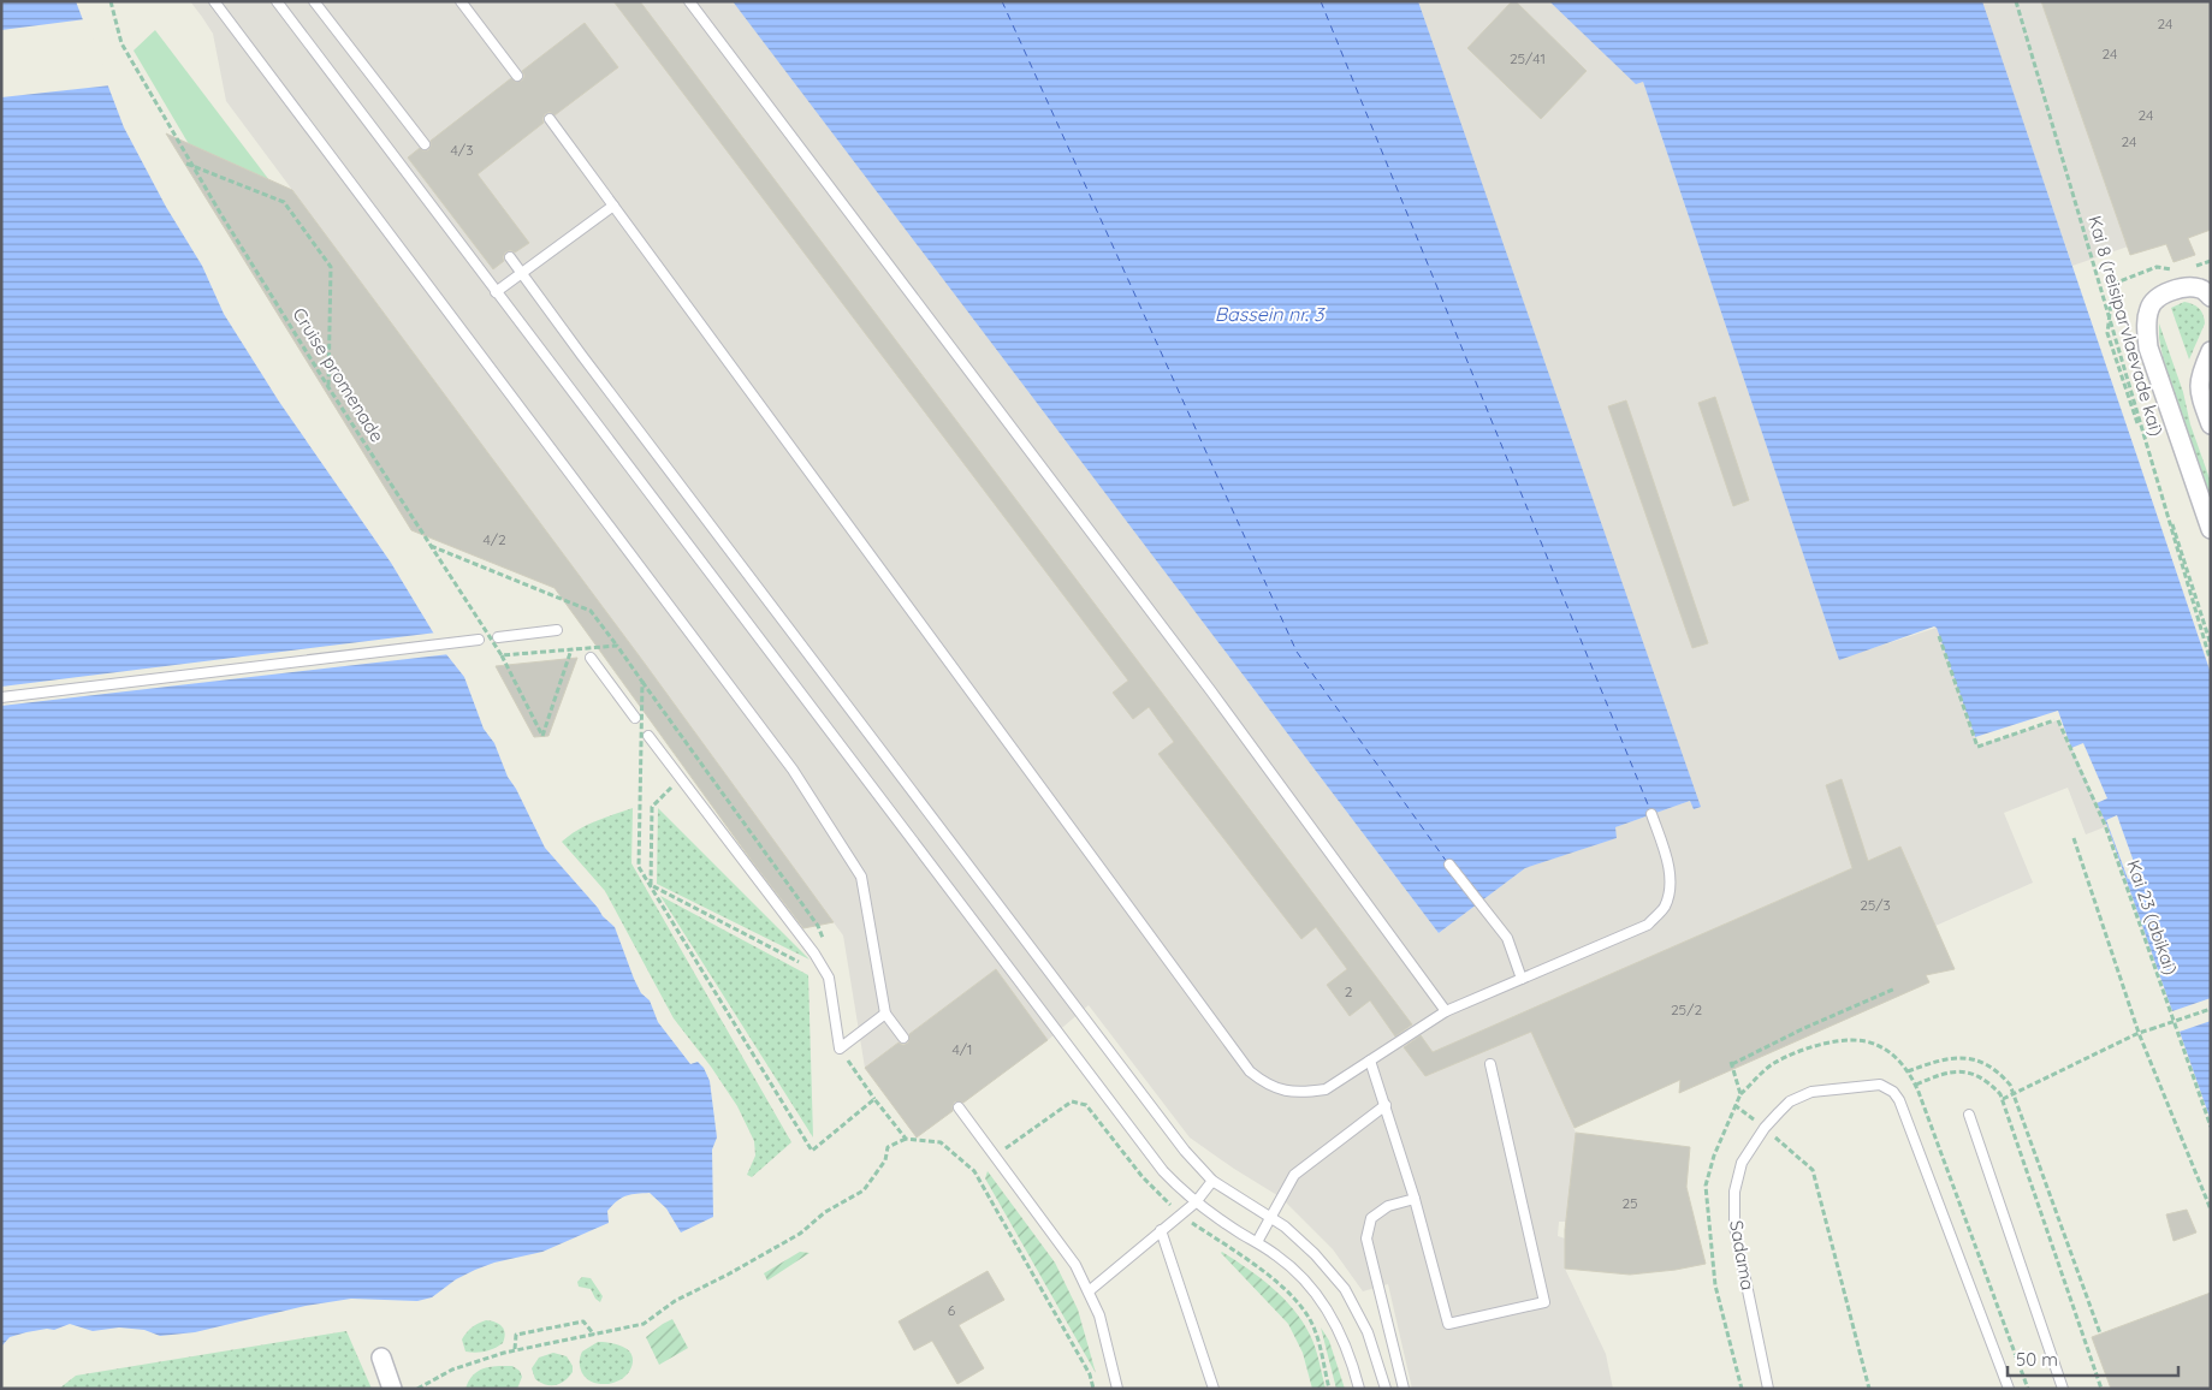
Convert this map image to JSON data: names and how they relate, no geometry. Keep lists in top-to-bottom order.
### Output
{
  "streets": {
    "lane": ["Sadama"],
    "path": ["Kai 8 (reisiparvlaevade kai)", "Cruise promenade", "Kai 23 (abikai)"]
  },
  "water": ["Bassein nr. 3"],
  "house_numbers": [
    "24",
    "24",
    "25/41",
    "24",
    "24",
    "4/3",
    "4/2",
    "25/3",
    "2",
    "25/2",
    "4/1",
    "25",
    "6"
  ],
  "scale_bar": "50 m"
}
